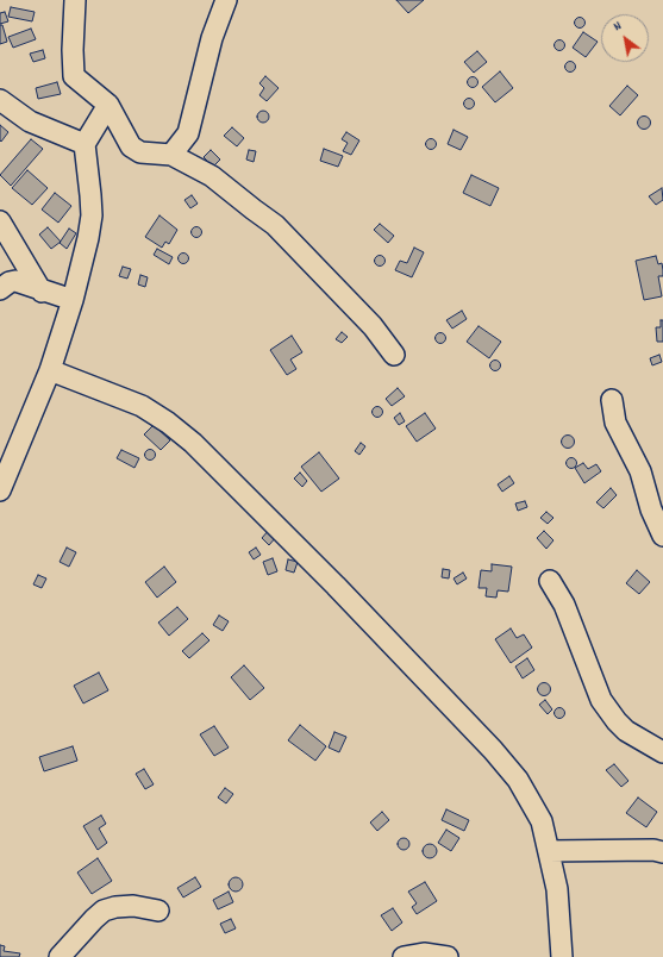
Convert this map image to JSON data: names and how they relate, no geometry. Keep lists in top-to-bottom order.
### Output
{
  "north": "top left"
}
